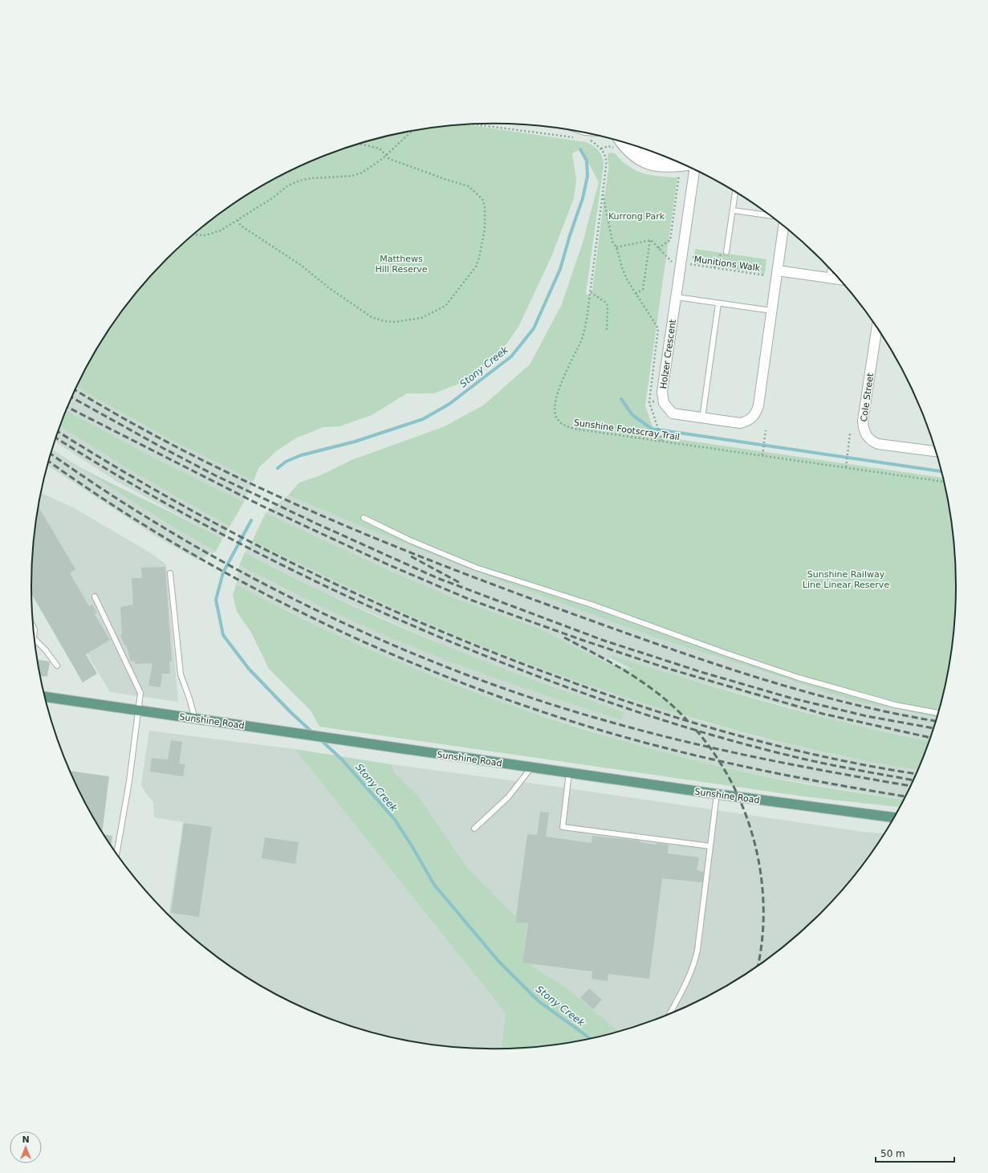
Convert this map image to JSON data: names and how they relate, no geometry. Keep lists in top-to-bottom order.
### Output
{
  "streets": {
    "main road": ["Sunshine Road"],
    "street": ["Holzer Crescent", "Cole Street"],
    "path": ["Munitions Walk", "Sunshine Footscray Trail"]
  },
  "water": ["Stony Creek"],
  "parks": ["Kurrong Park", "Matthews Hill Reserve", "Sunshine Railway Line Linear Reserve"],
  "scale_bar": "50 m",
  "north": "top"
}
